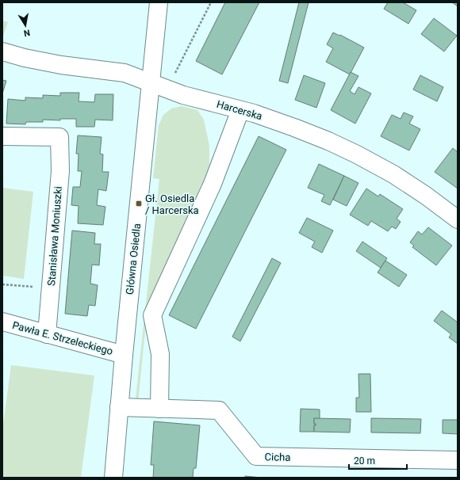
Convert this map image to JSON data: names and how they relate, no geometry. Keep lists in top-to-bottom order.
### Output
{
  "streets": {
    "street": [
      "Harcerska",
      "Stanisława Moniuszki",
      "Główna Osiedla",
      "Pawła E. Strzeleckiego",
      "Cicha"
    ]
  },
  "crossings": [
    ["Harcerska", "Główna Osiedla"],
    ["Stanisława Moniuszki", "Pawła E. Strzeleckiego"],
    ["Główna Osiedla", "Pawła E. Strzeleckiego"],
    ["Główna Osiedla", "Cicha"]
  ],
  "places": {
    "transit": ["Gł. Osiedla / Harcerska"]
  },
  "scale_bar": "20 m",
  "north": "bottom"
}
